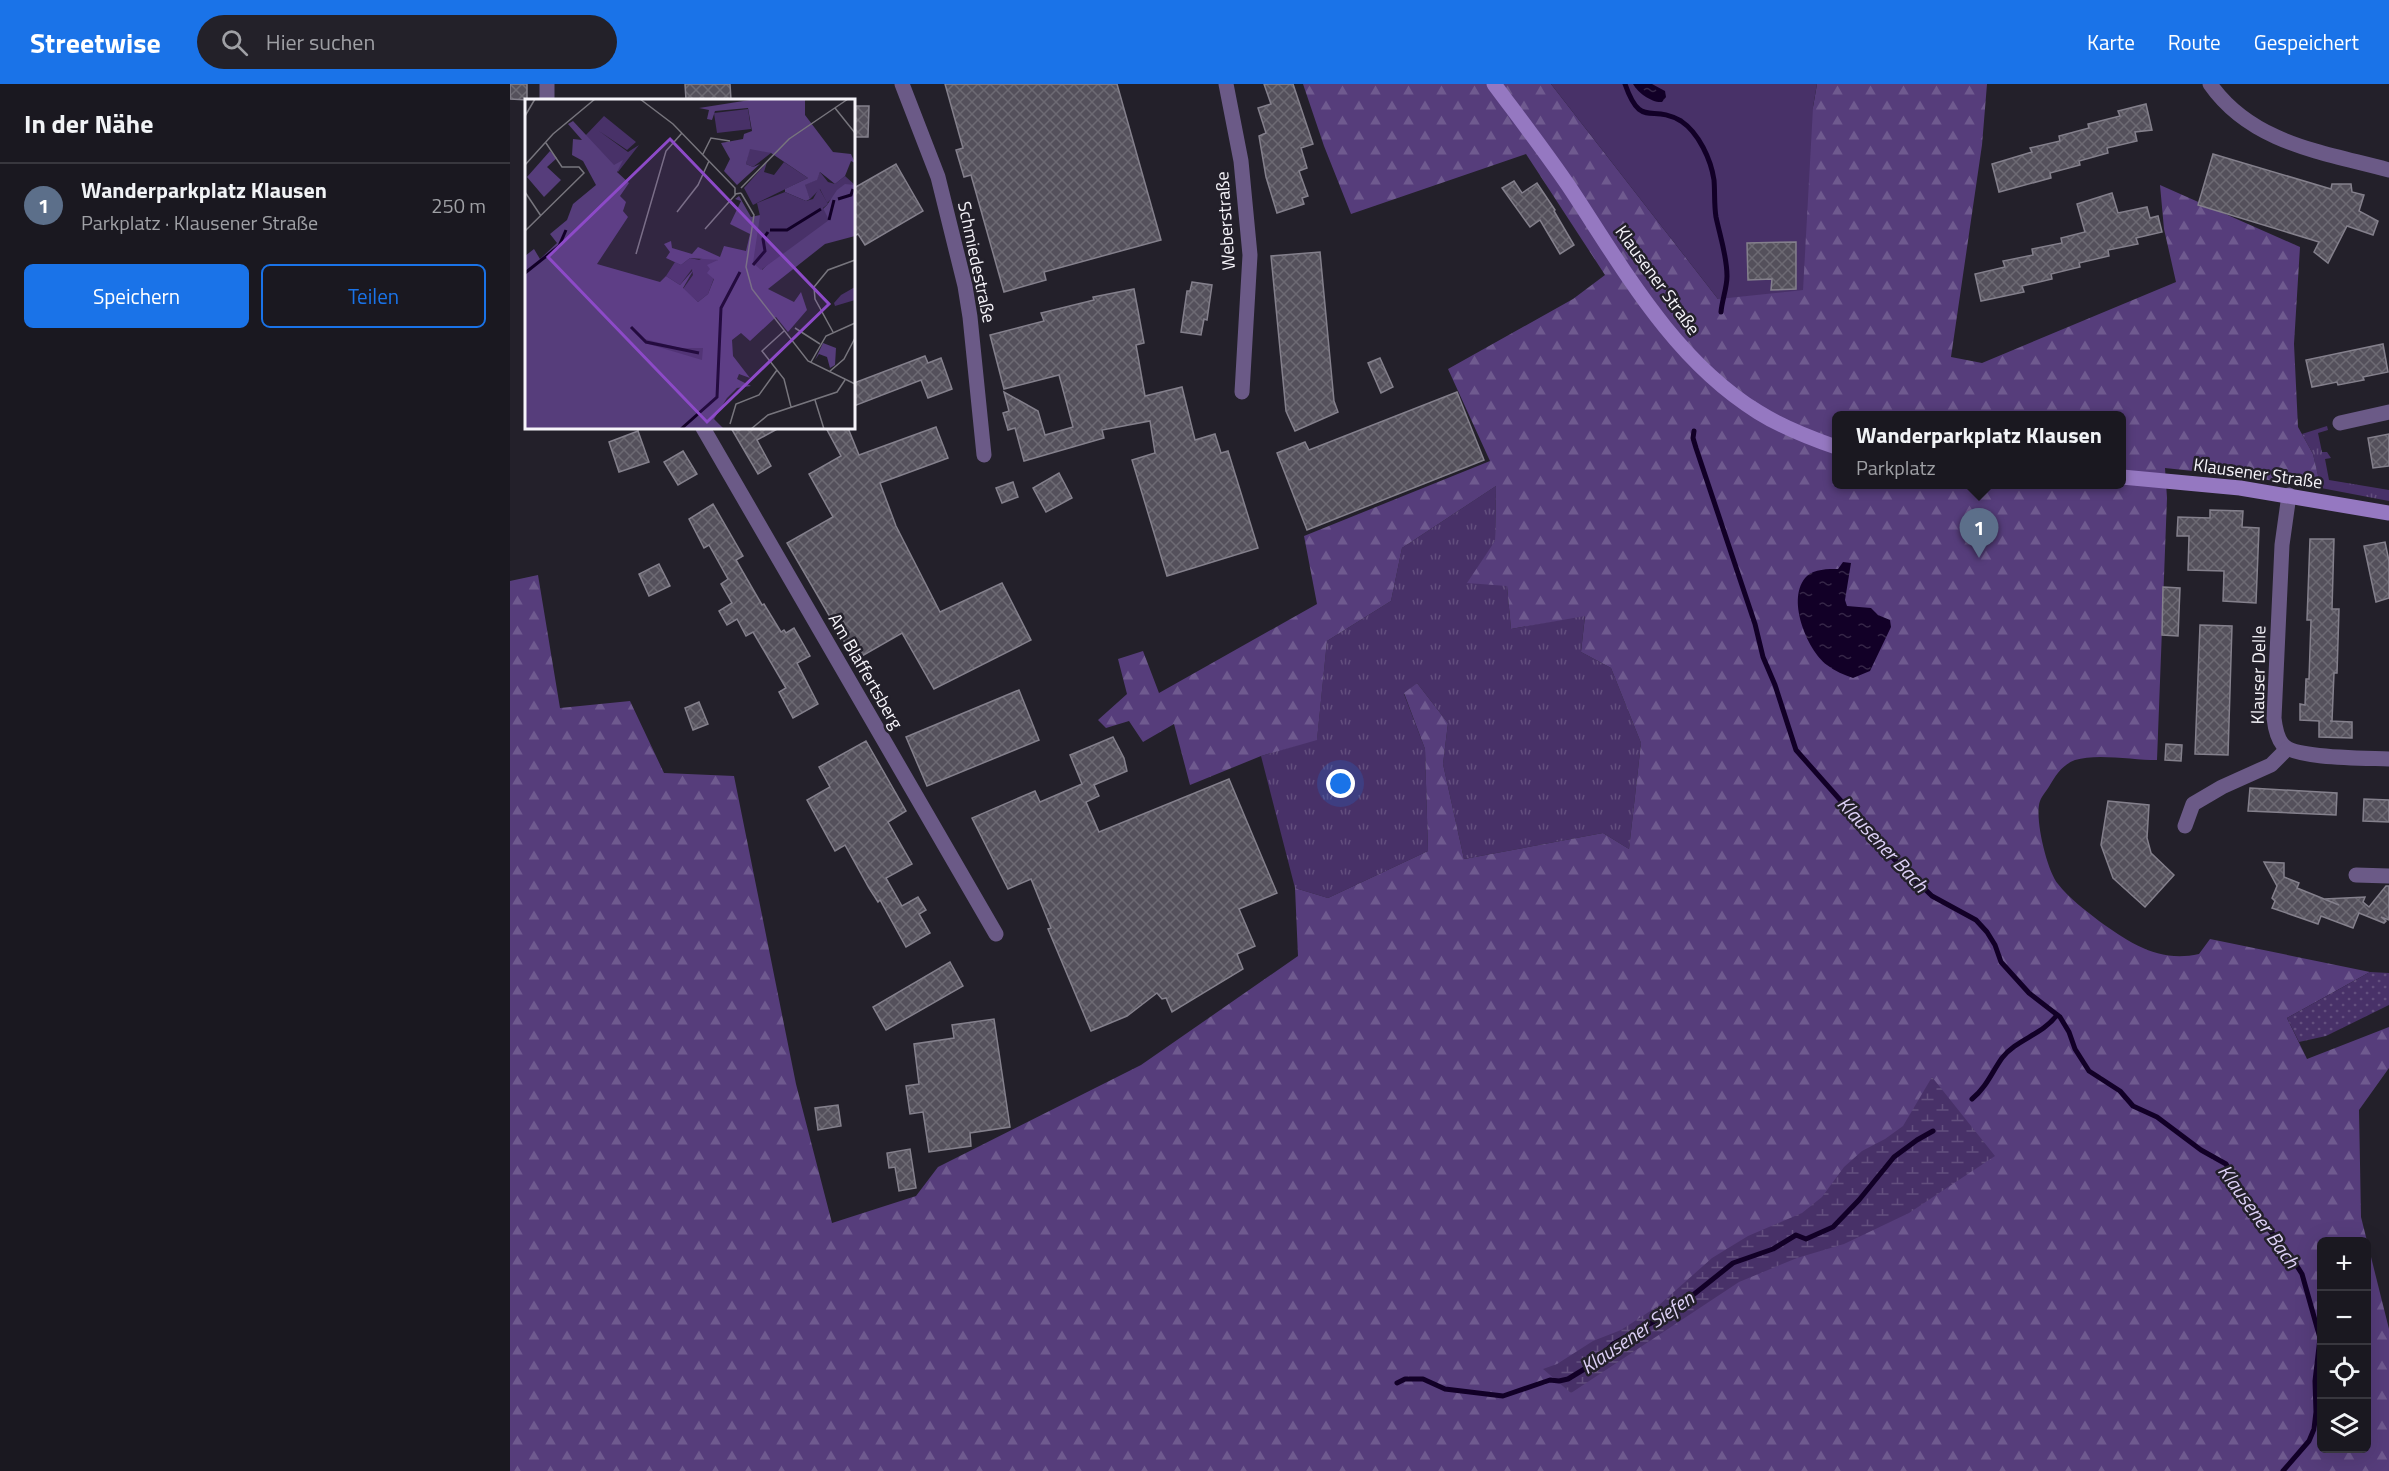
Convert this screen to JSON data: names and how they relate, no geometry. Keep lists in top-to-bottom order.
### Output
{
  "streets": {
    "main road": ["Klausener Straße"],
    "street": [
      "Weberstraße",
      "Schmiedestraße",
      "Am Blaffertsberg",
      "Klauser Delle"
    ]
  },
  "crossings": [
    ["Klausener Straße", "Klauser Delle"]
  ],
  "water": ["Klausener Bach", "Klausener Siefen"],
  "page": {
    "header": "Streetwise",
    "search": "Hier suchen",
    "nav": ["Karte", "Route", "Gespeichert"],
    "heading": "In der Nähe",
    "list": [
      {
        "mark": "1",
        "name": "Wanderparkplatz Klausen",
        "note": "Parkplatz · Klausener Straße",
        "value": "250 m"
      }
    ],
    "buttons": ["Speichern", "Teilen"],
    "popup": ["Wanderparkplatz Klausen", "Parkplatz"],
    "pins": "1",
    "map_buttons": ["+", "−"]
  }
}
